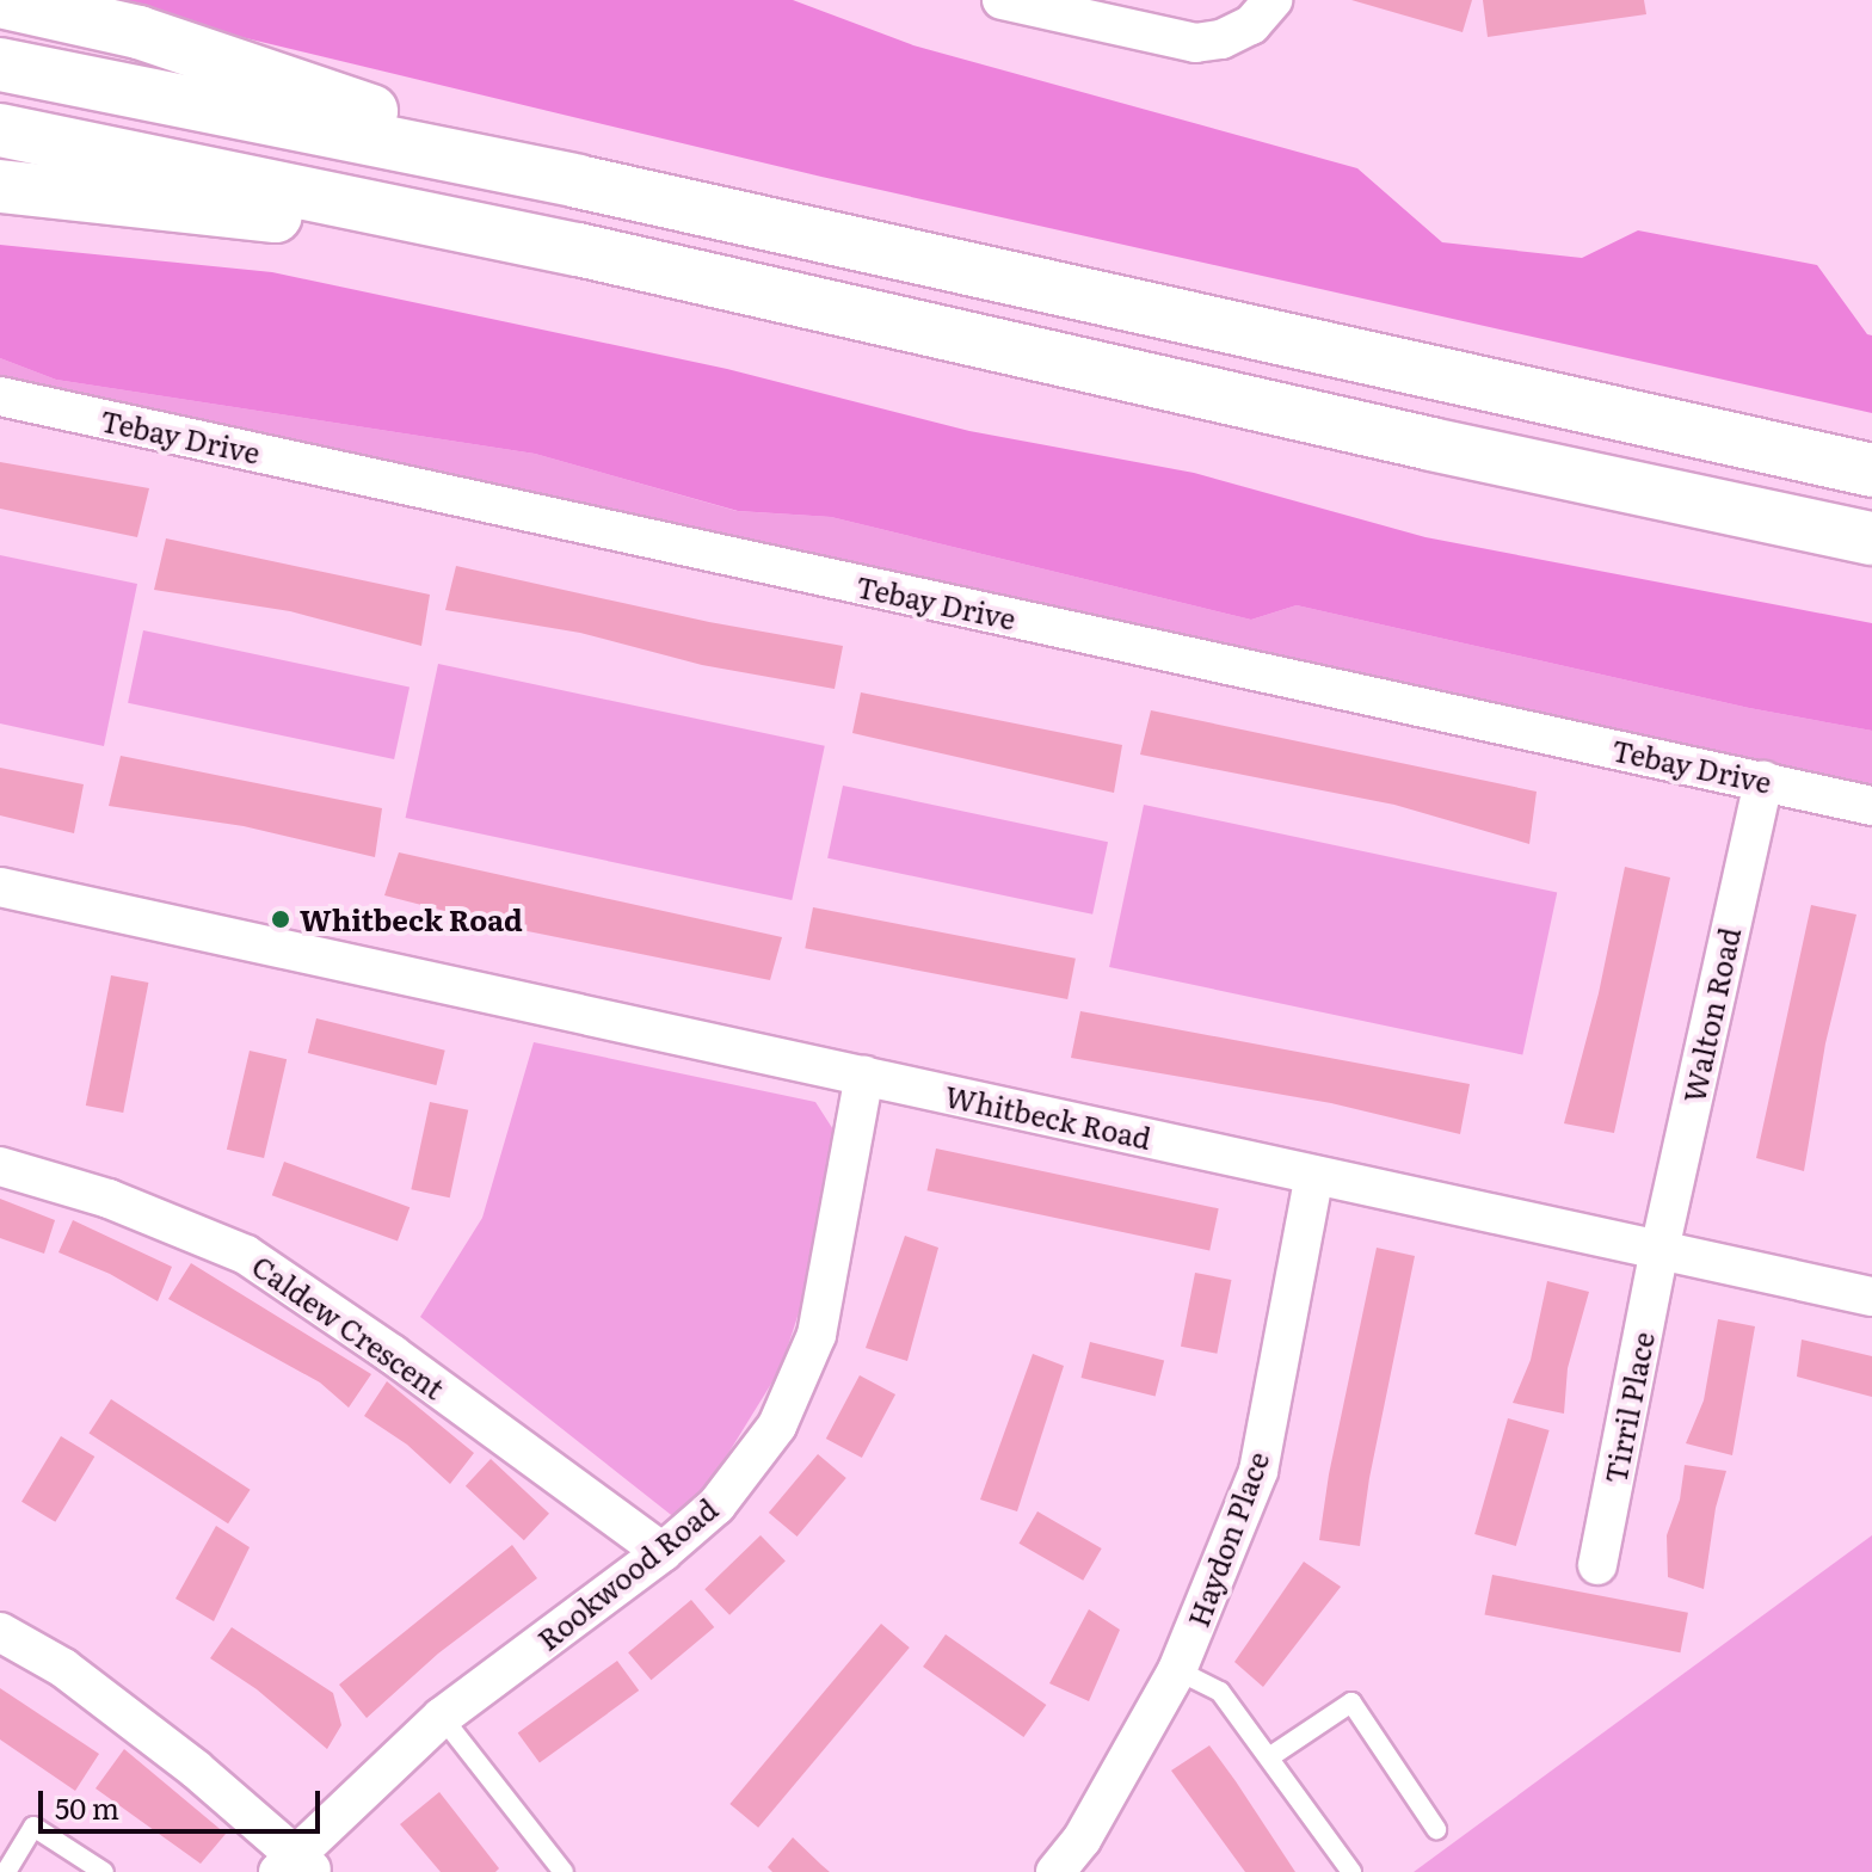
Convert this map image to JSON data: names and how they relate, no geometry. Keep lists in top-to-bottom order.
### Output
{
  "streets": {
    "street": [
      "Tebay Drive",
      "Walton Road",
      "Whitbeck Road",
      "Caldew Crescent",
      "Tirril Place",
      "Haydon Place",
      "Rookwood Road"
    ]
  },
  "crossings": [
    ["Tebay Drive", "Walton Road"],
    ["Walton Road", "Whitbeck Road"],
    ["Walton Road", "Tirril Place"],
    ["Whitbeck Road", "Tirril Place"],
    ["Whitbeck Road", "Haydon Place"],
    ["Whitbeck Road", "Rookwood Road"],
    ["Caldew Crescent", "Rookwood Road"]
  ],
  "places": ["Whitbeck Road"],
  "scale_bar": "50 m"
}
